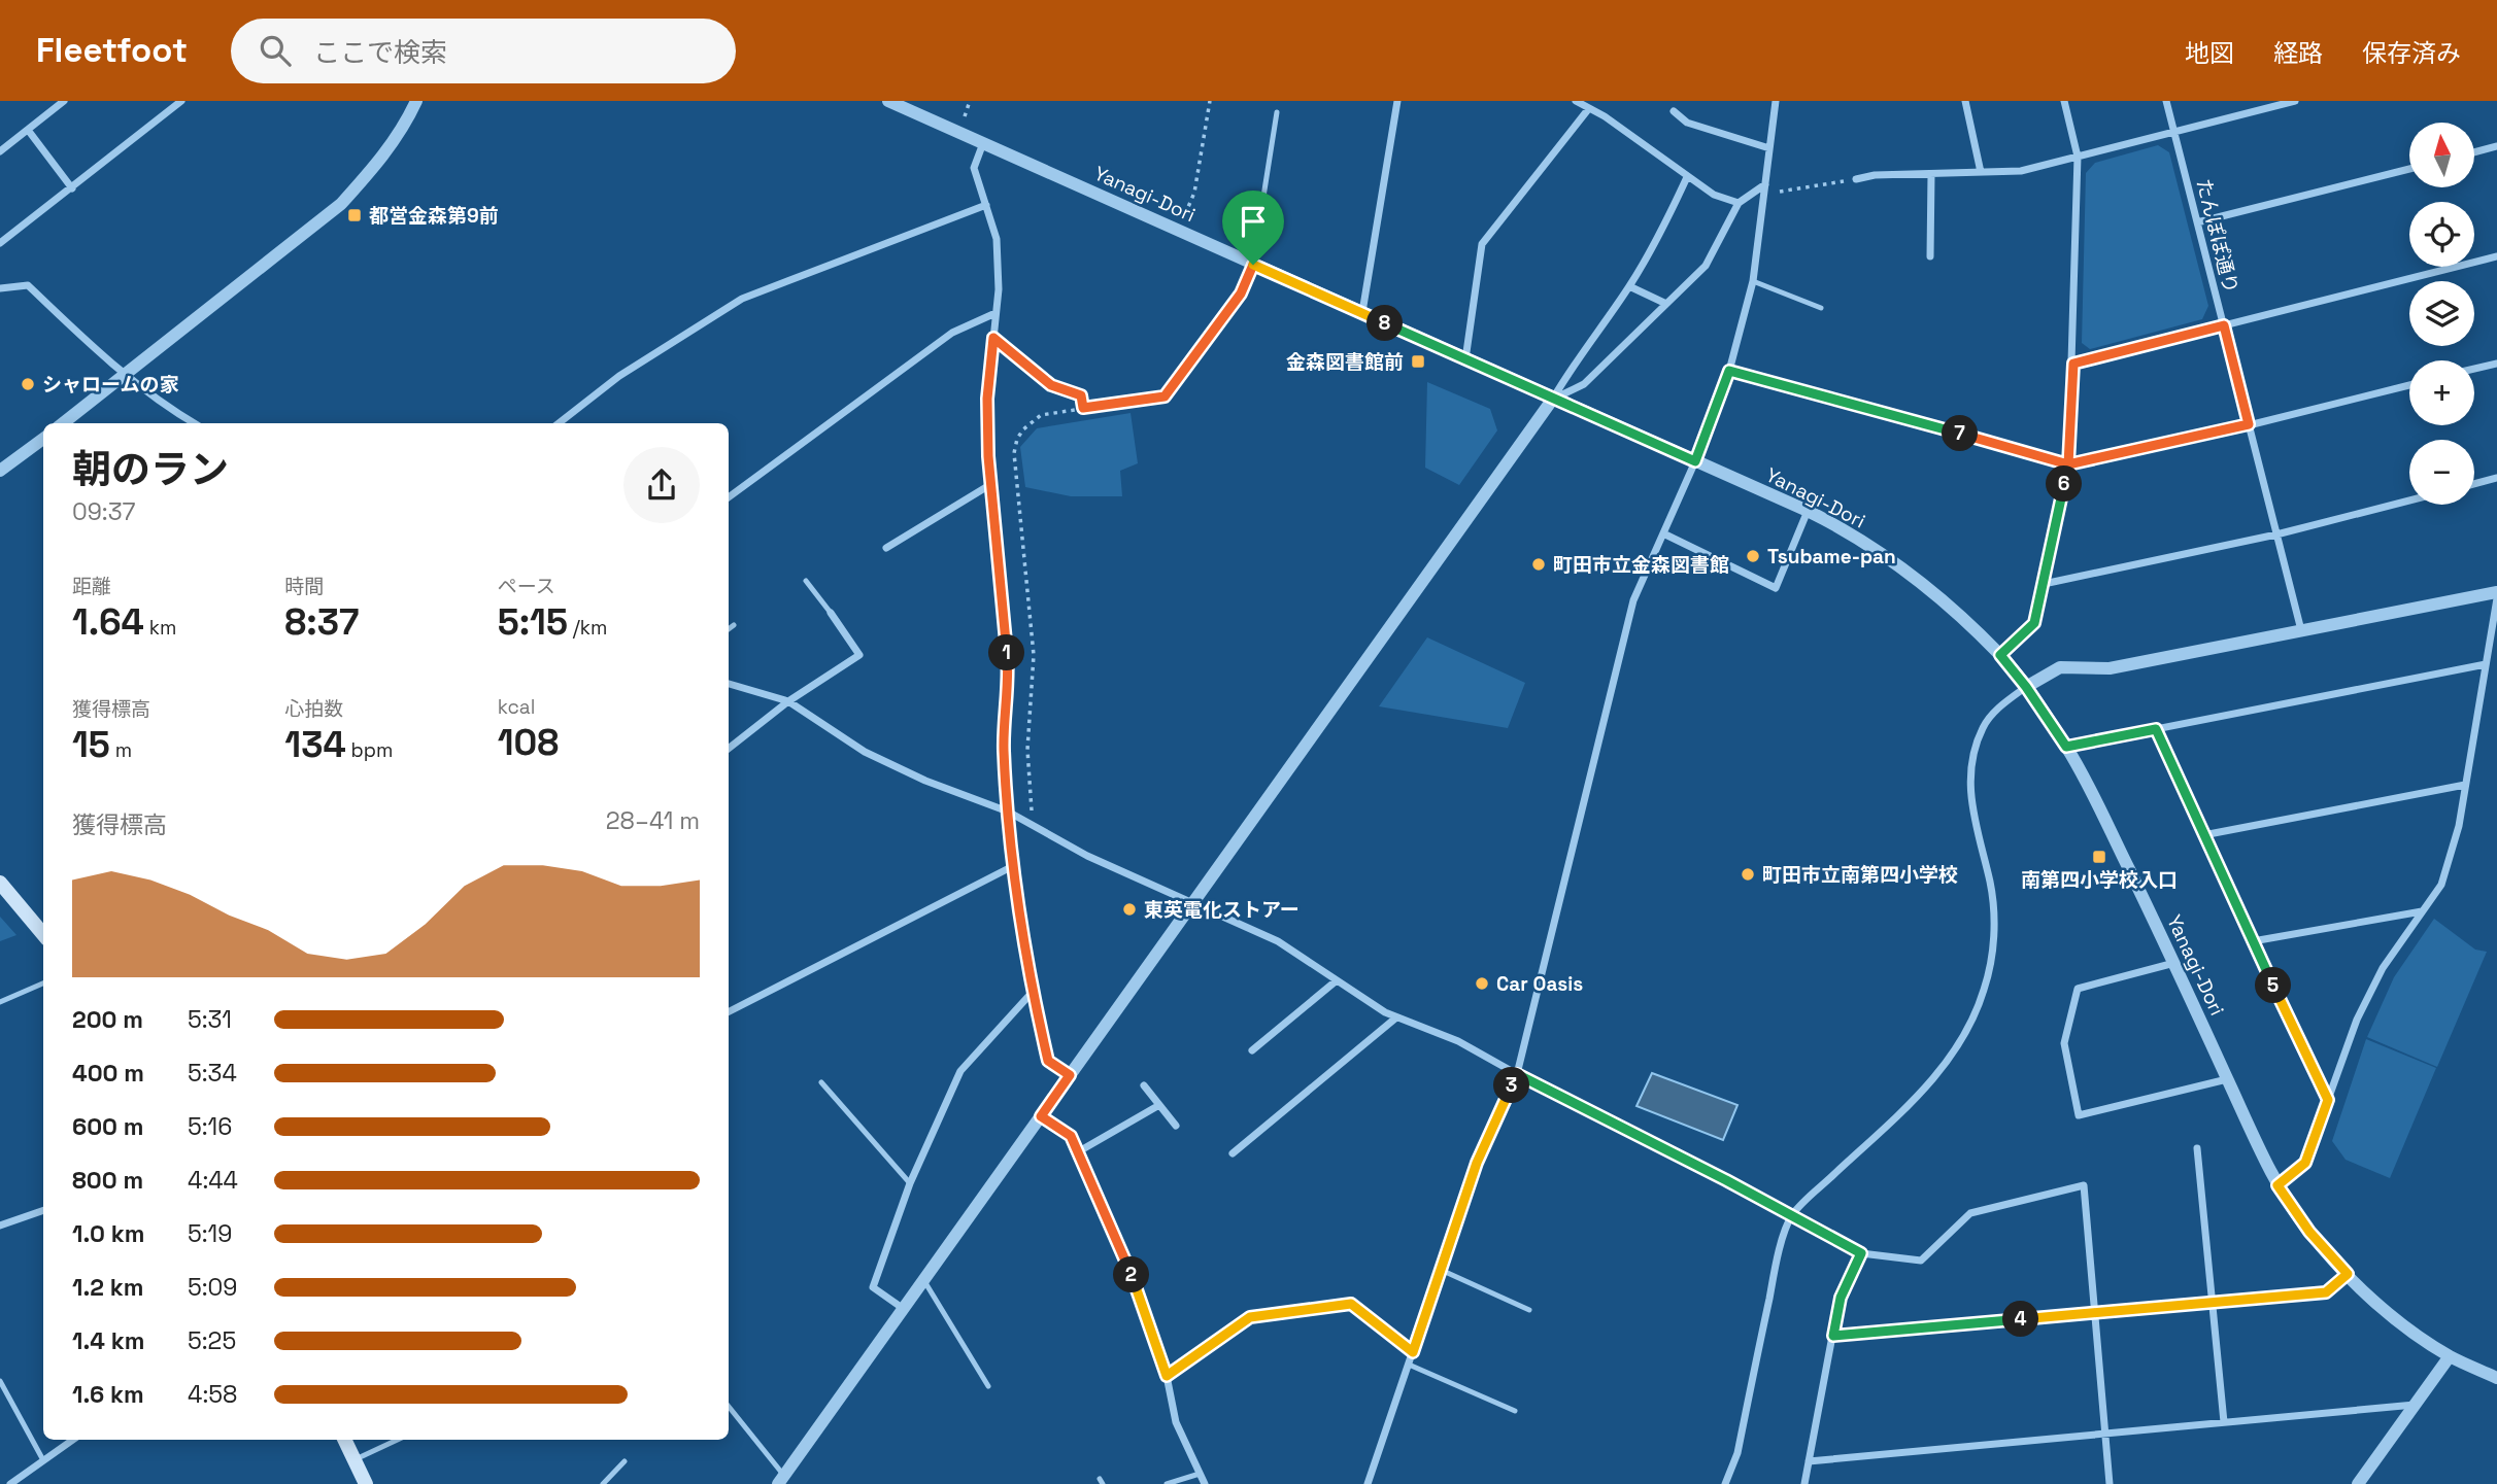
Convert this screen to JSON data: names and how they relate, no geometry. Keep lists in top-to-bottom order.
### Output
{
  "streets": {
    "street": ["Yanagi-Dori", "たんぽぽ通り"]
  },
  "places": {
    "transit": ["都営金森第9前", "金森図書館前", "南第四小学校入口"],
    "other": [
      "シャロームの家",
      "Tsubame-pan",
      "町田市立金森図書館",
      "町田市立南第四小学校",
      "東英電化ストアー",
      "Car Oasis"
    ]
  },
  "north": "top",
  "page": {
    "header": "Fleetfoot",
    "search": "ここで検索",
    "nav": ["地図", "経路", "保存済み"],
    "map_buttons": ["+", "−"],
    "pins": [
      "8",
      "7",
      "6",
      "1",
      "5",
      "3",
      "2",
      "4"
    ],
    "heading": ["朝のラン", "09:37"],
    "stats": [
      ["距離", "1.64 km"],
      ["時間", "8:37"],
      ["ペース", "5:15 /km"],
      ["獲得標高", "15 m"],
      ["心拍数", "134 bpm"],
      ["kcal", "108"]
    ],
    "chart": ["獲得標高", "28–41 m"],
    "list": [
      {
        "name": "200 m",
        "note": "5:31"
      },
      {
        "name": "400 m",
        "note": "5:34"
      },
      {
        "name": "600 m",
        "note": "5:16"
      },
      {
        "name": "800 m",
        "note": "4:44"
      },
      {
        "name": "1.0 km",
        "note": "5:19"
      },
      {
        "name": "1.2 km",
        "note": "5:09"
      },
      {
        "name": "1.4 km",
        "note": "5:25"
      },
      {
        "name": "1.6 km",
        "note": "4:58"
      }
    ]
  }
}
